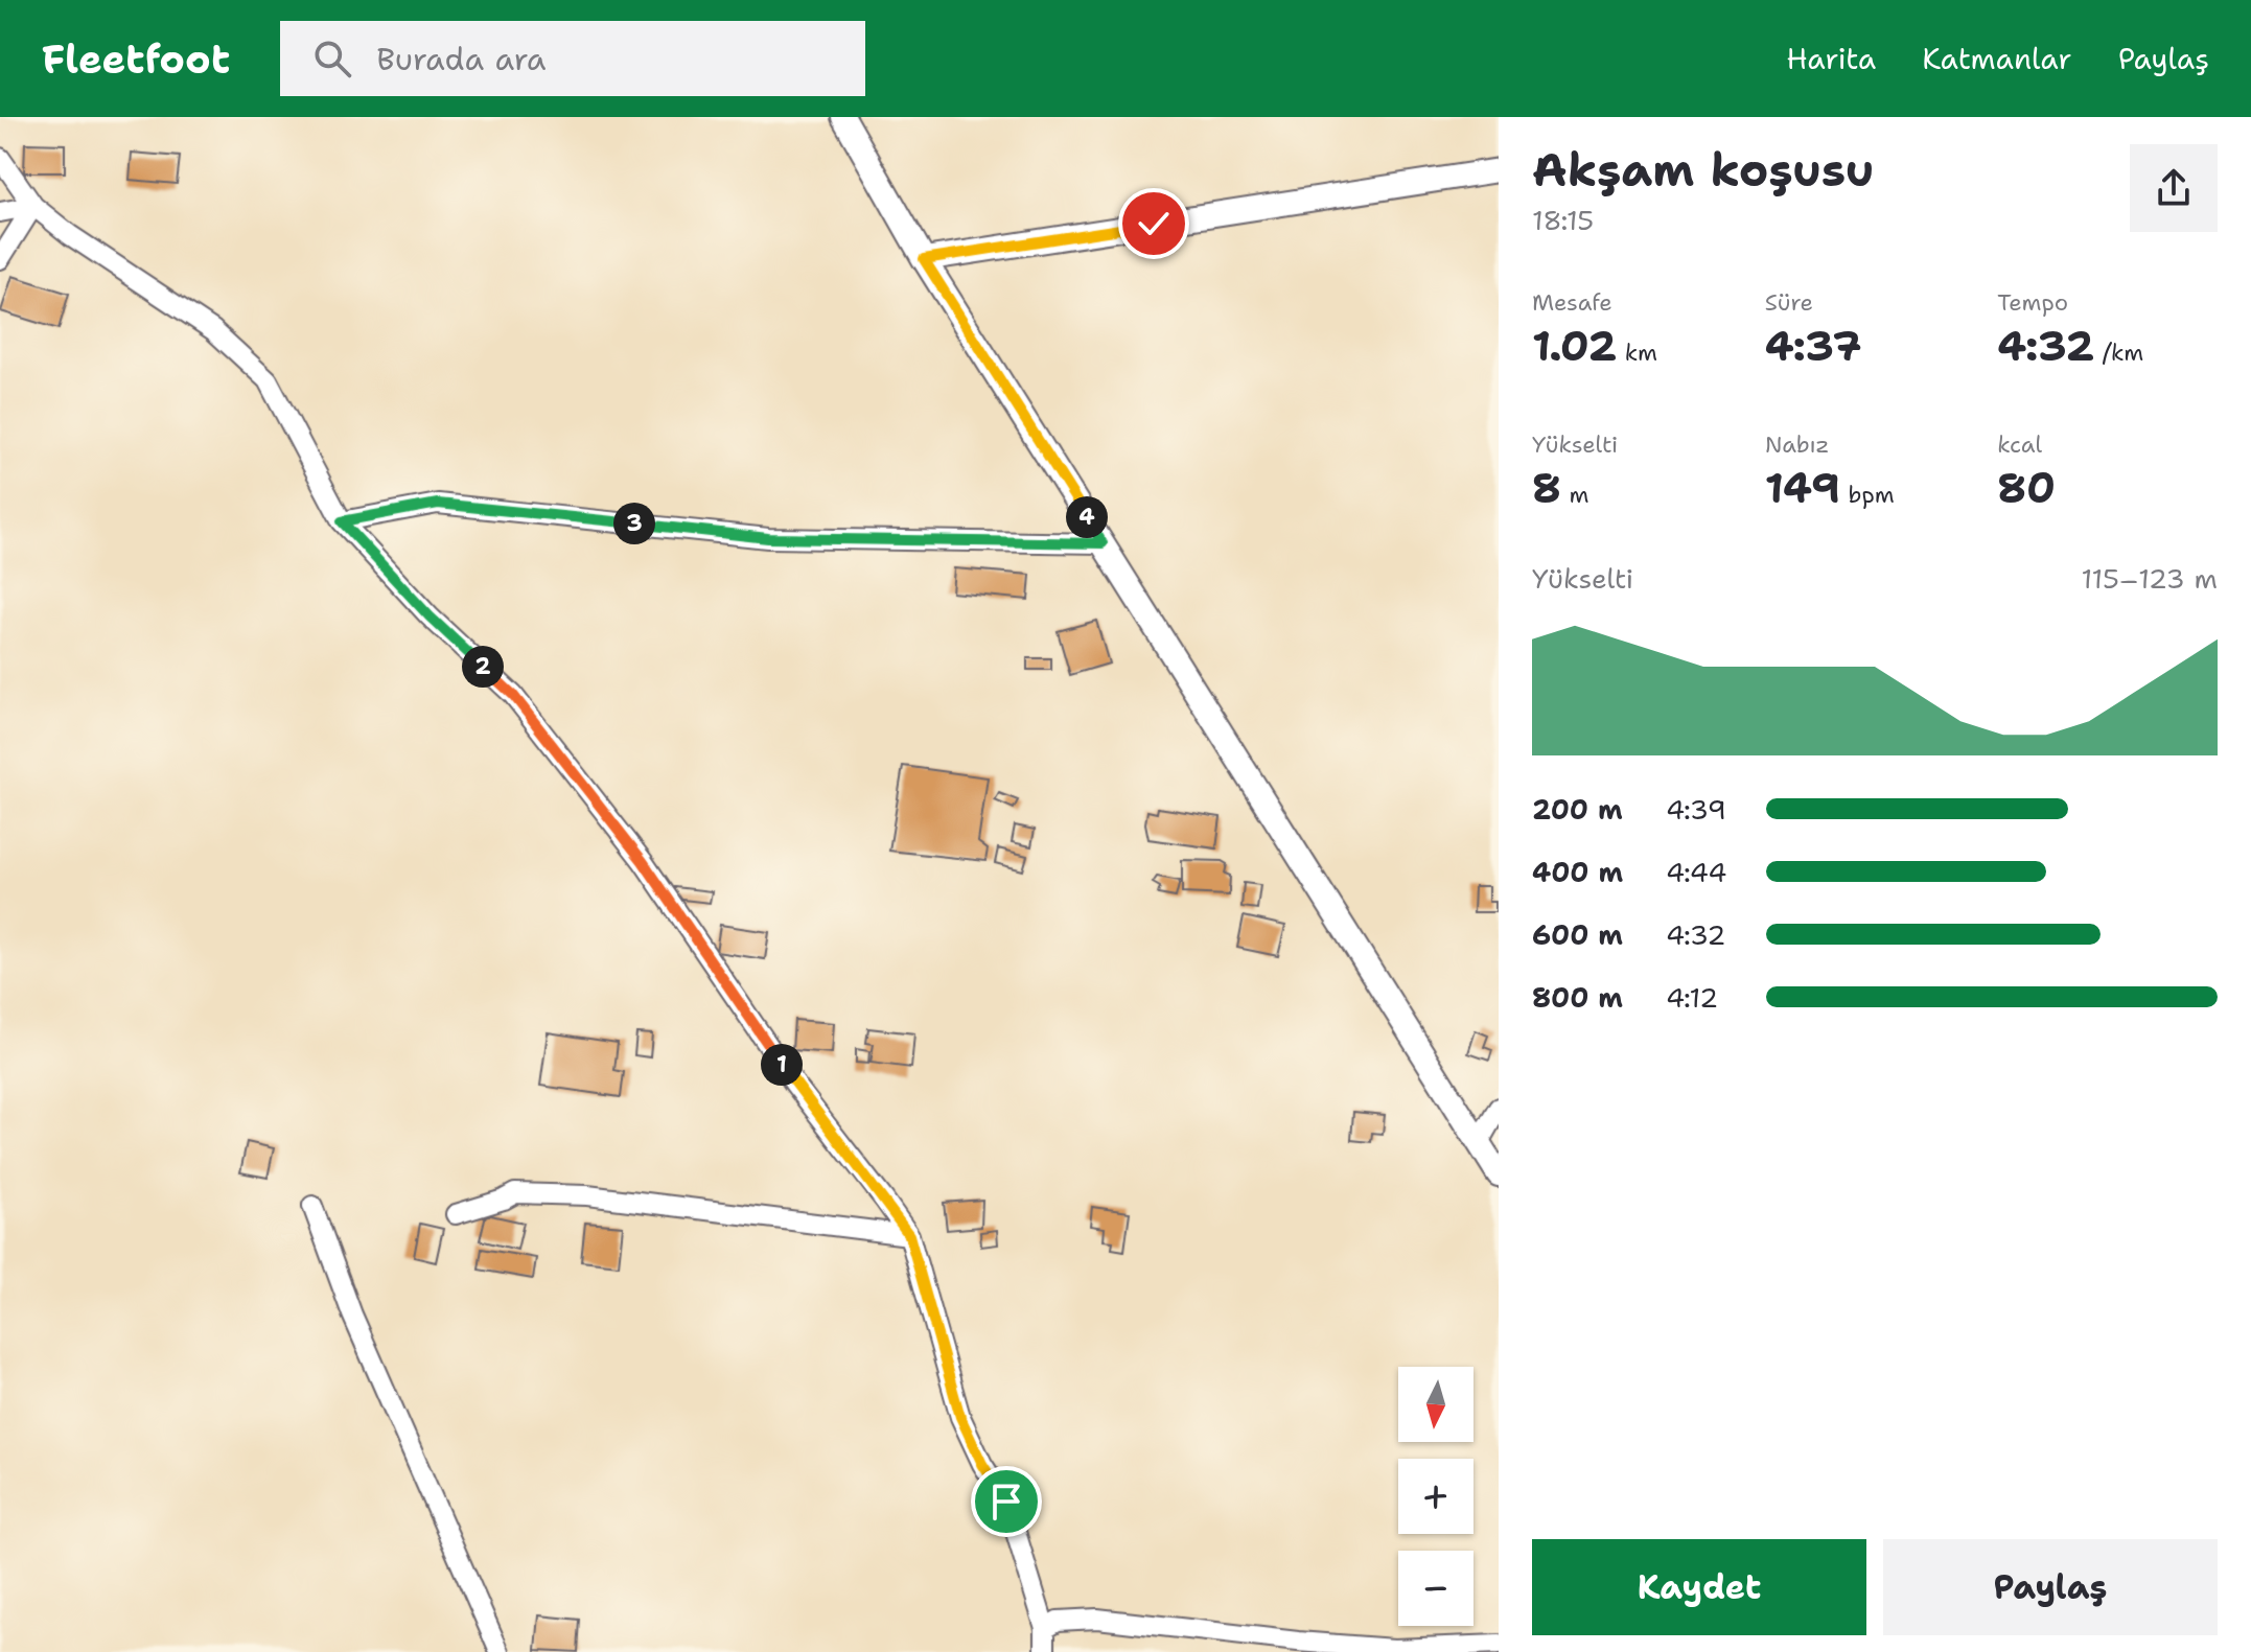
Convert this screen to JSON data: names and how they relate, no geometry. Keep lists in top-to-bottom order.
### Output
{
  "north": "bottom",
  "page": {
    "header": "Fleetfoot",
    "search": "Burada ara",
    "nav": ["Harita", "Katmanlar", "Paylaş"],
    "heading": ["Akşam koşusu", "18:15"],
    "stats": [
      ["Mesafe", "1.02 km"],
      ["Süre", "4:37"],
      ["Tempo", "4:32 /km"],
      ["Yükselti", "8 m"],
      ["Nabız", "149 bpm"],
      ["kcal", "80"]
    ],
    "pins": [
      "4",
      "3",
      "2",
      "1"
    ],
    "chart": ["Yükselti", "115–123 m"],
    "list": [
      {
        "name": "200 m",
        "note": "4:39"
      },
      {
        "name": "400 m",
        "note": "4:44"
      },
      {
        "name": "600 m",
        "note": "4:32"
      },
      {
        "name": "800 m",
        "note": "4:12"
      }
    ],
    "map_buttons": ["+", "−"],
    "buttons": ["Kaydet", "Paylaş"]
  }
}
